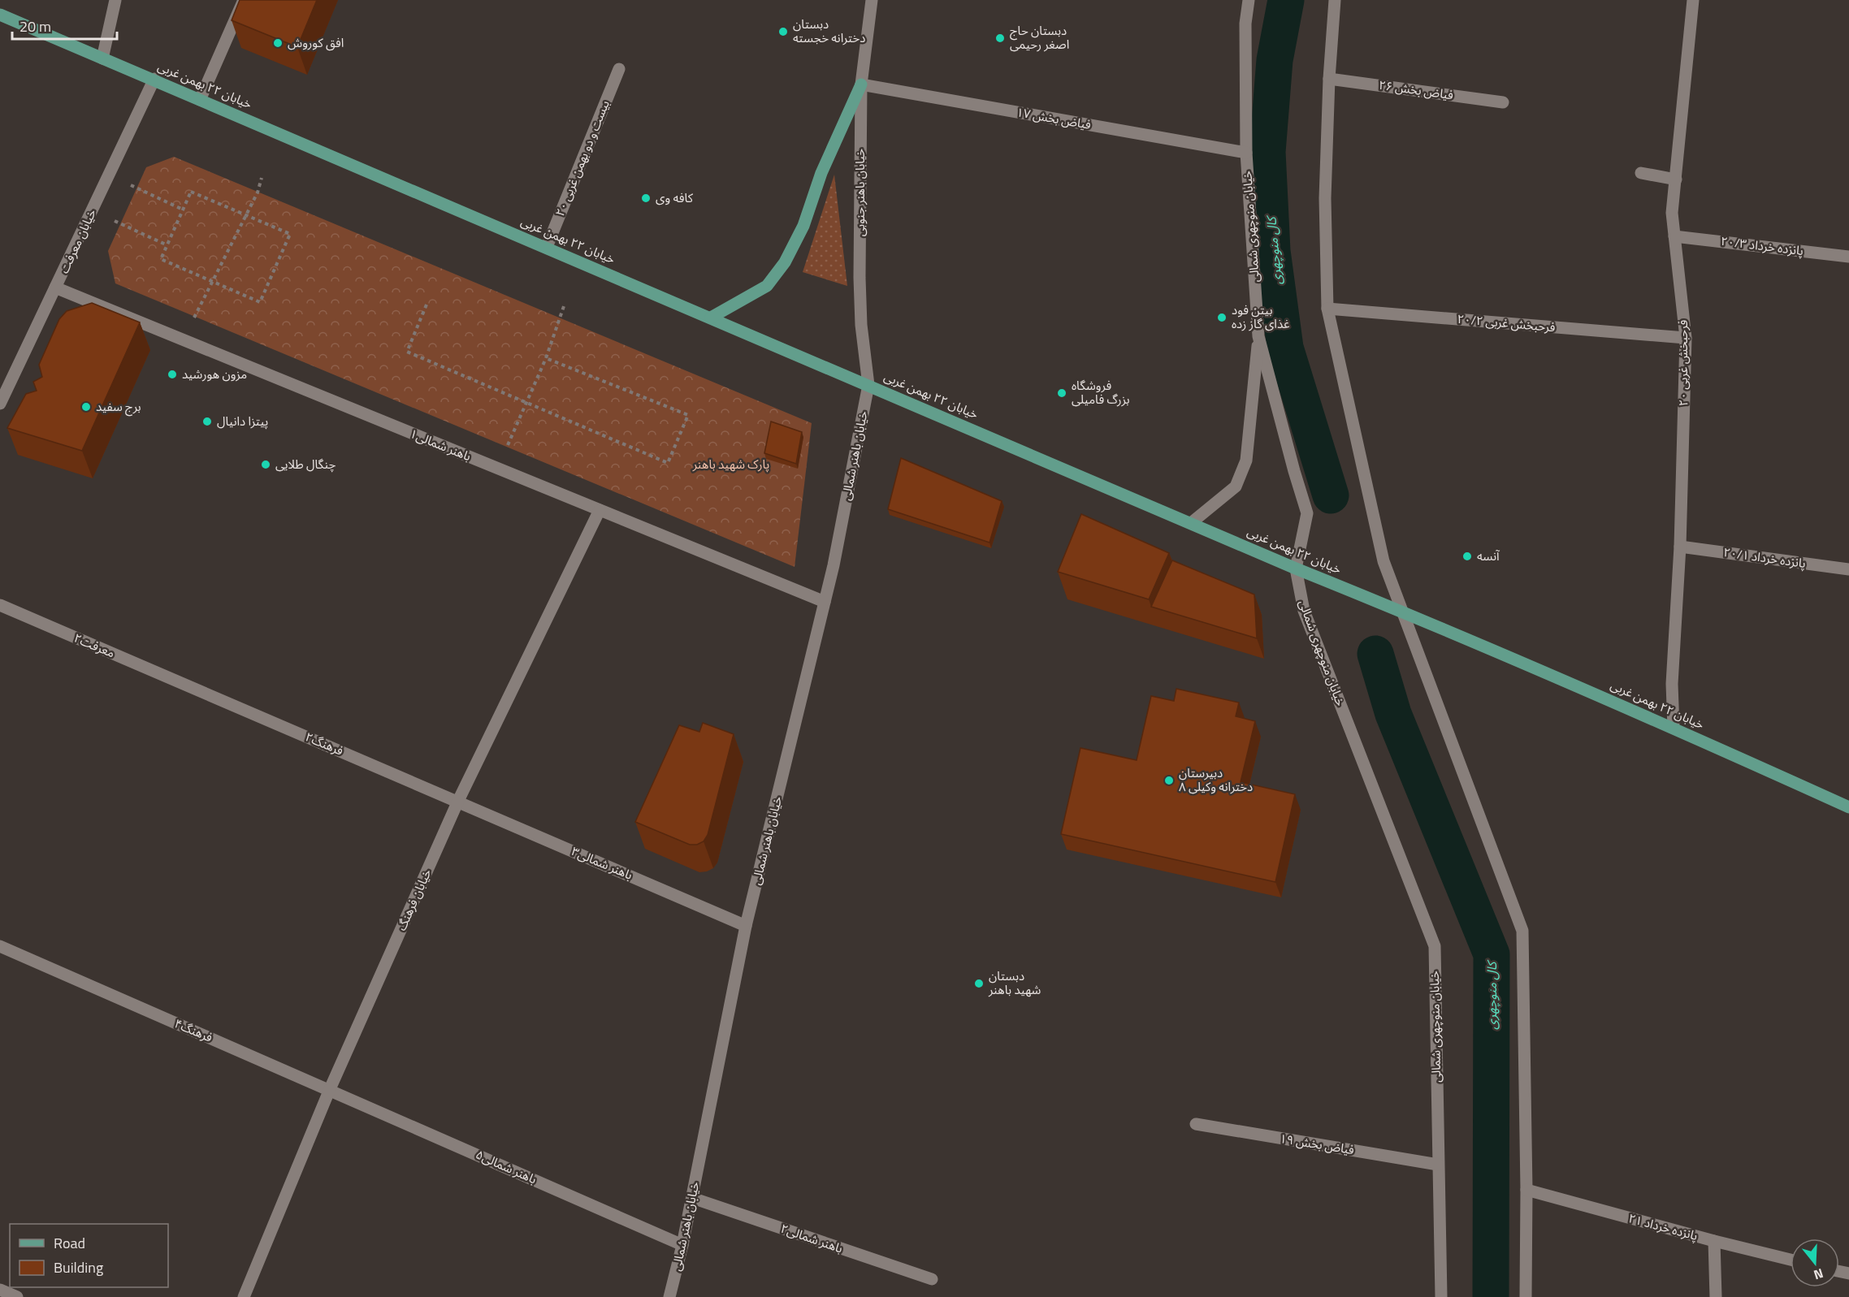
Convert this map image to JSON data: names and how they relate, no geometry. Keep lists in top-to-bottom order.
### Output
{
  "streets": {
    "main road": ["خیابان ۲۲ بهمن غربی"],
    "street": [
      "فیاض بخش ۲۶",
      "فیاض بخش ۱۷",
      "بیست و دو بهمن غربی ۲۰",
      "خیابان باهنر جنوبی",
      "خیابان منوچهری شمالی",
      "خیابان معرفت",
      "پانزده خرداد ۲۰/۳",
      "فرحبخش غربی ۲۰/۲",
      "فرحبخش غربی ۲۰",
      "باهنر شمالی۱",
      "خیابان باهنر شمالی",
      "پانزده خرداد ۲۰/۱",
      "معرفت۲",
      "فرهنگ۲",
      "باهنر شمالی۳",
      "خیابان فرهنگ",
      "فرهنگ۴",
      "فیاض بخش ۱۹",
      "باهنر شمالی۵",
      "پانزده خرداد ۲۱",
      "باهنر شمالی۲"
    ]
  },
  "crossings": [
    ["خیابان ۲۲ بهمن غربی", "بیست و دو بهمن غربی ۲۰"],
    ["خیابان ۲۲ بهمن غربی", "خیابان باهنر جنوبی"],
    ["خیابان ۲۲ بهمن غربی", "خیابان منوچهری شمالی"],
    ["خیابان ۲۲ بهمن غربی", "خیابان معرفت"],
    ["خیابان ۲۲ بهمن غربی", "فرحبخش غربی ۲۰"],
    ["خیابان ۲۲ بهمن غربی", "خیابان باهنر شمالی"],
    ["فیاض بخش ۱۷", "خیابان باهنر جنوبی"],
    ["فیاض بخش ۱۷", "خیابان منوچهری شمالی"],
    ["خیابان باهنر جنوبی", "خیابان باهنر شمالی"],
    ["خیابان منوچهری شمالی", "فیاض بخش ۱۹"],
    ["خیابان معرفت", "باهنر شمالی۱"],
    ["پانزده خرداد ۲۰/۳", "فرحبخش غربی ۲۰"],
    ["فرحبخش غربی ۲۰/۲", "فرحبخش غربی ۲۰"],
    ["فرحبخش غربی ۲۰", "پانزده خرداد ۲۰/۱"],
    ["باهنر شمالی۱", "خیابان باهنر شمالی"],
    ["باهنر شمالی۱", "خیابان فرهنگ"],
    ["خیابان باهنر شمالی", "باهنر شمالی۳"],
    ["خیابان باهنر شمالی", "باهنر شمالی۵"],
    ["خیابان باهنر شمالی", "باهنر شمالی۲"],
    ["معرفت۲", "فرهنگ۲"],
    ["فرهنگ۲", "باهنر شمالی۳"],
    ["فرهنگ۲", "خیابان فرهنگ"],
    ["باهنر شمالی۳", "خیابان فرهنگ"],
    ["خیابان فرهنگ", "فرهنگ۴"],
    ["خیابان فرهنگ", "باهنر شمالی۵"],
    ["فرهنگ۴", "باهنر شمالی۵"]
  ],
  "water": ["کال منوچهری"],
  "parks": ["پارک شهید باهنر"],
  "places": [
    "دبستان دخترانه خجسته",
    "دبستان حاج اصغر رحیمی",
    "افق کوروش",
    "کافه وی",
    "بیتن فود غذای گاز زده",
    "مزون هورشید",
    "فروشگاه بزرگ فامیلی",
    "برج سفید",
    "پیتزا دانیال",
    "چنگال طلایی",
    "آنسه",
    "دبیرستان دخترانه وکیلی ۸",
    "دبستان شهید باهنر"
  ],
  "legend": ["Road", "Building"],
  "scale_bar": "20 m",
  "north": "bottom"
}
